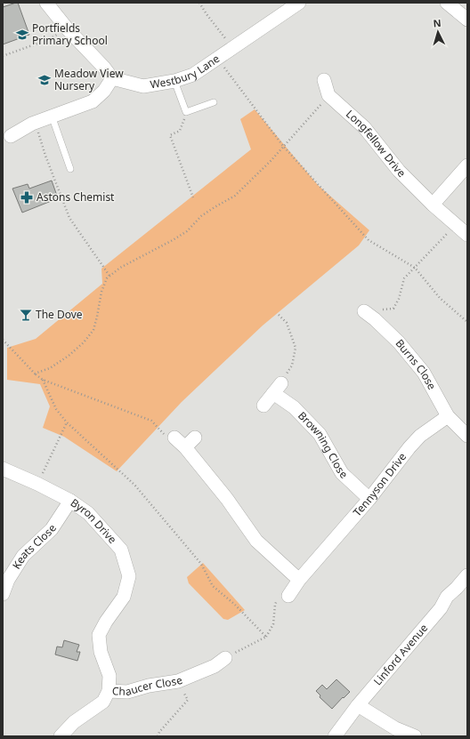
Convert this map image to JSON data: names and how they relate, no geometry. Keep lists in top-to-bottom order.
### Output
{
  "streets": {
    "street": [
      "Westbury Lane",
      "Longfellow Drive",
      "Burns Close",
      "Browning Close",
      "Tennyson Drive",
      "Byron Drive",
      "Keats Close",
      "Linford Avenue",
      "Chaucer Close"
    ]
  },
  "crossings": [
    ["Burns Close", "Tennyson Drive"],
    ["Browning Close", "Tennyson Drive"],
    ["Byron Drive", "Keats Close"],
    ["Byron Drive", "Chaucer Close"]
  ],
  "places": {
    "school or university": ["Portfields Primary School", "Meadow View Nursery"],
    "pharmacy": ["Astons Chemist"],
    "bar": ["The Dove"]
  },
  "north": "top"
}
